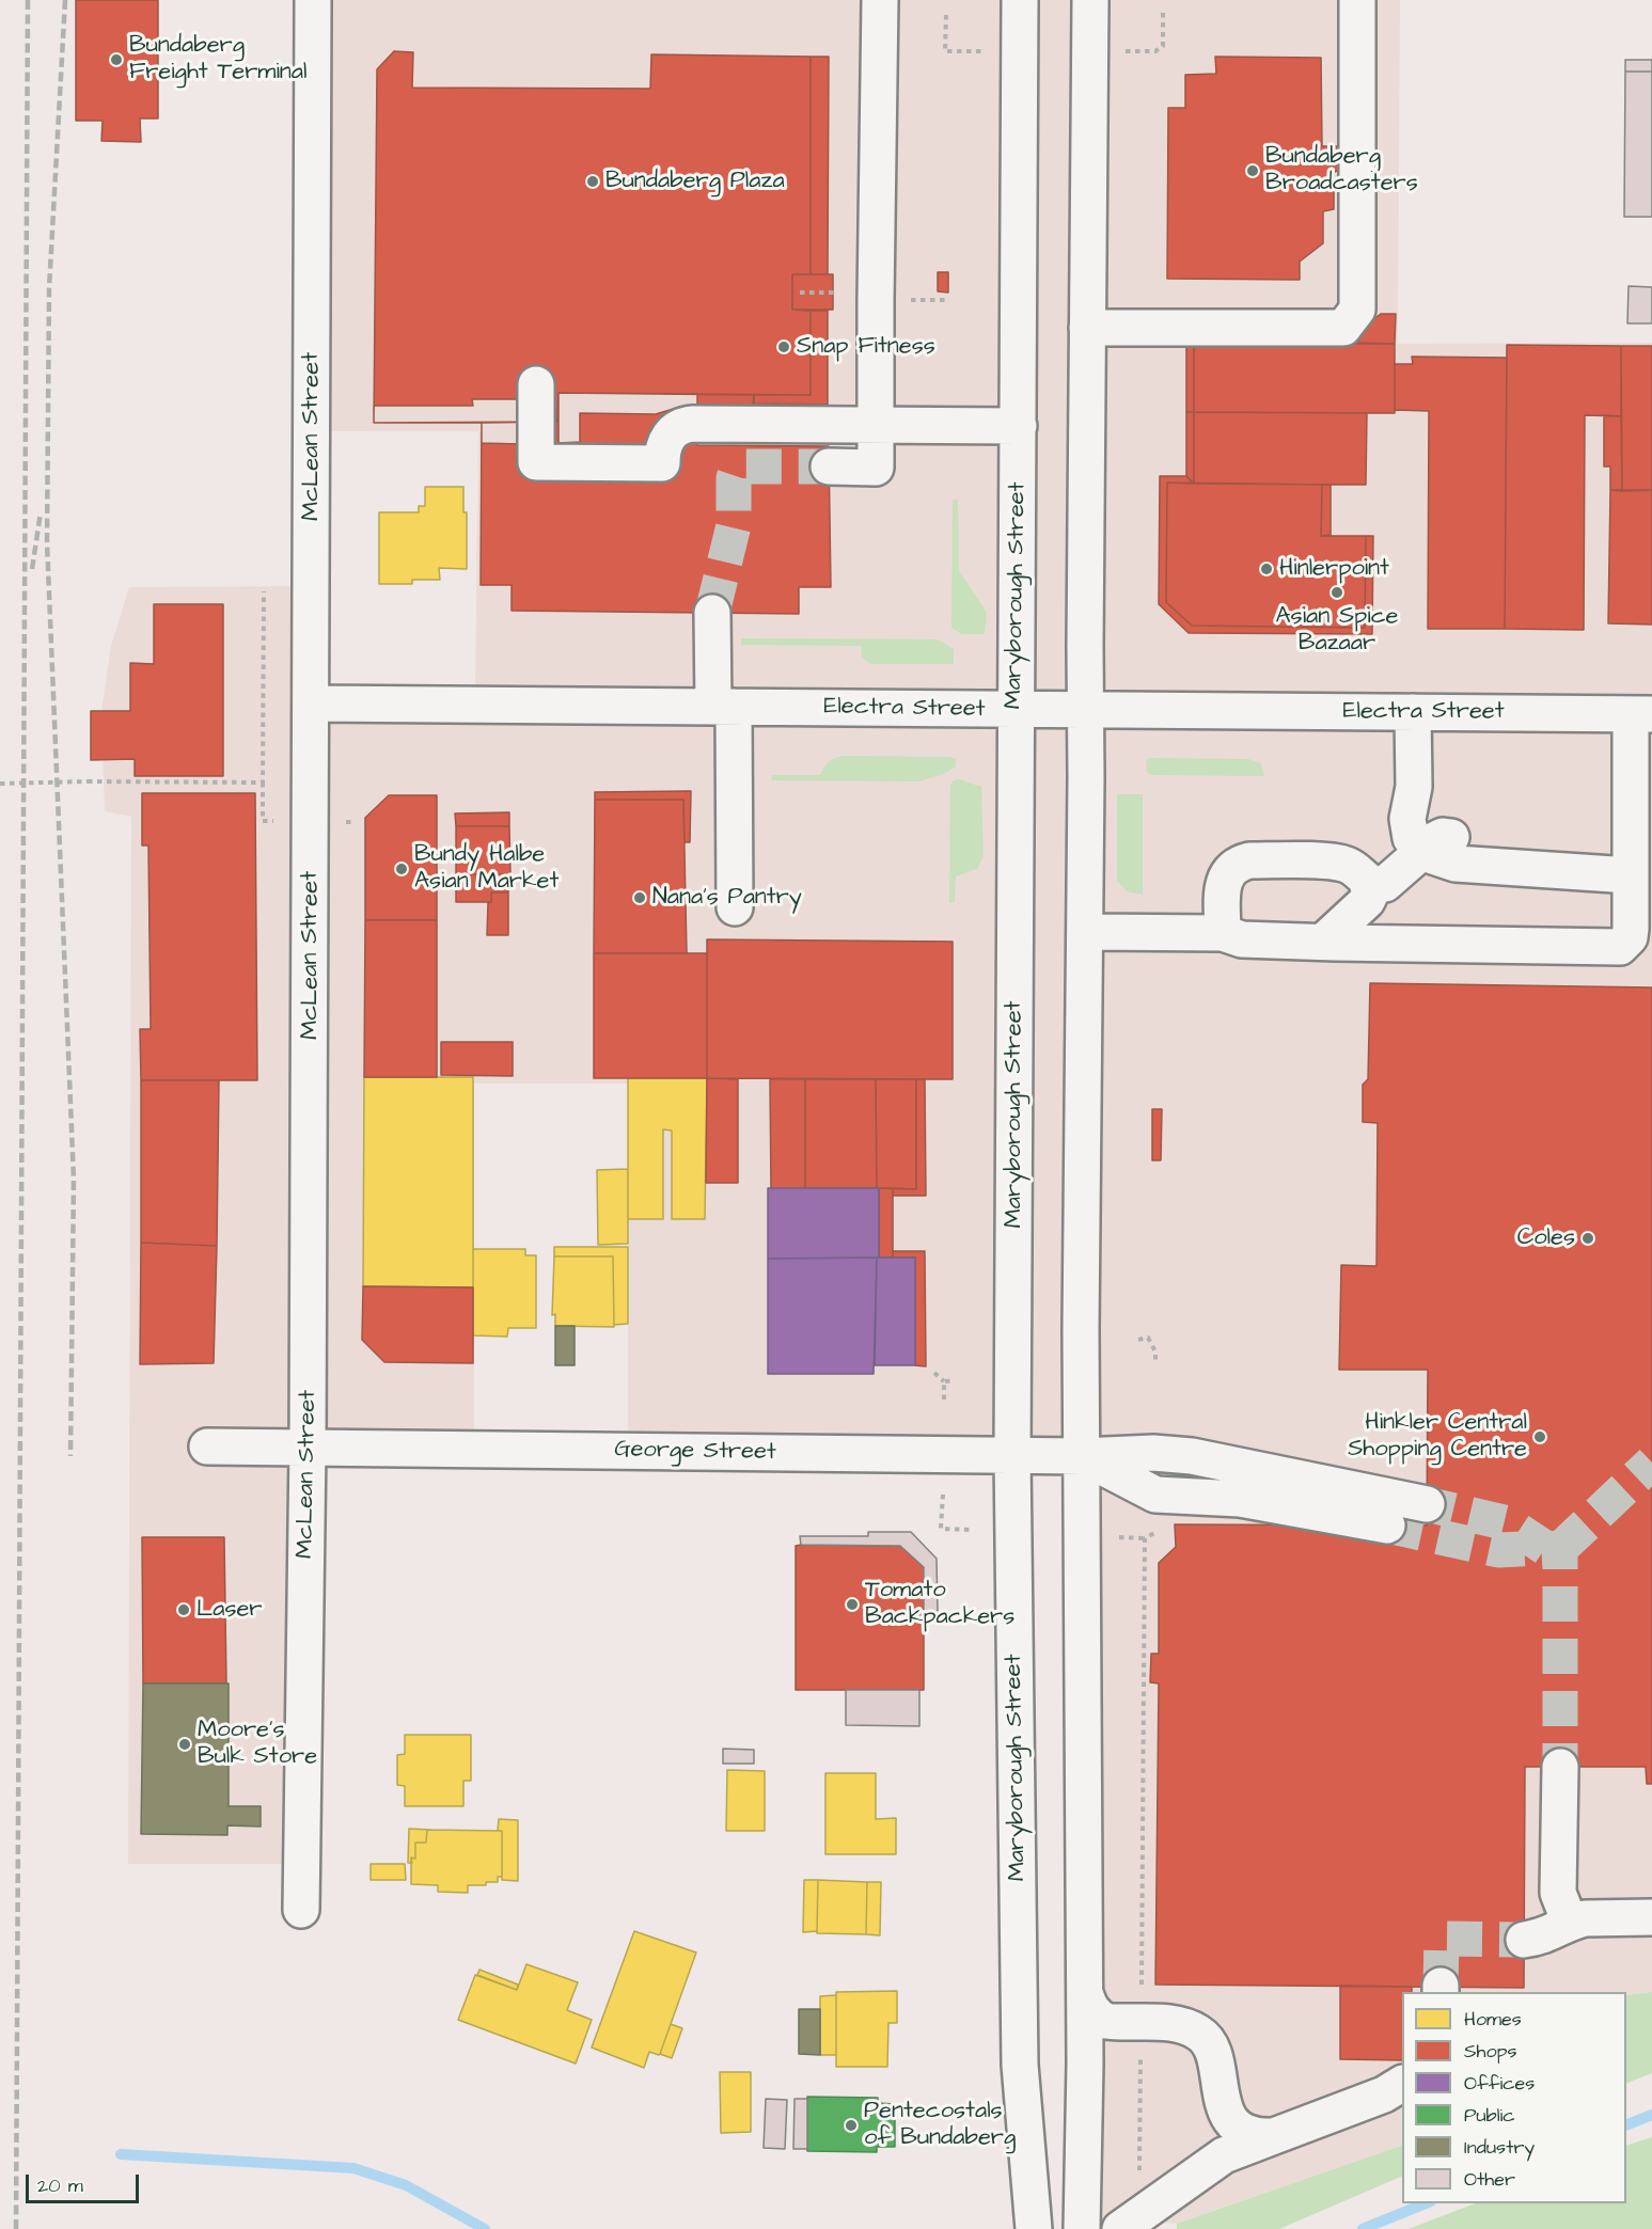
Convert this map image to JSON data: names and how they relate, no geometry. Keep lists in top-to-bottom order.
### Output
{
  "streets": {
    "street": [
      "McLean Street",
      "Maryborough Street",
      "Electra Street",
      "George Street"
    ]
  },
  "crossings": [
    ["McLean Street", "Electra Street"],
    ["McLean Street", "George Street"],
    ["Maryborough Street", "Electra Street"],
    ["Maryborough Street", "George Street"]
  ],
  "places": [
    "Bundaberg Freight Terminal",
    "Bundaberg Broadcasters",
    "Bundaberg Plaza",
    "Snap Fitness",
    "Hinlerpoint",
    "Asian Spice Bazaar",
    "Bundy Halbe Asian Market",
    "Nana's Pantry",
    "Coles",
    "Hinkler Central Shopping Centre",
    "Tomato Backpackers",
    "Laser",
    "Moore's Bulk Store",
    "Pentecostals of Bundaberg"
  ],
  "legend": [
    "Homes",
    "Shops",
    "Offices",
    "Public",
    "Industry",
    "Other"
  ],
  "scale_bar": "20 m"
}
